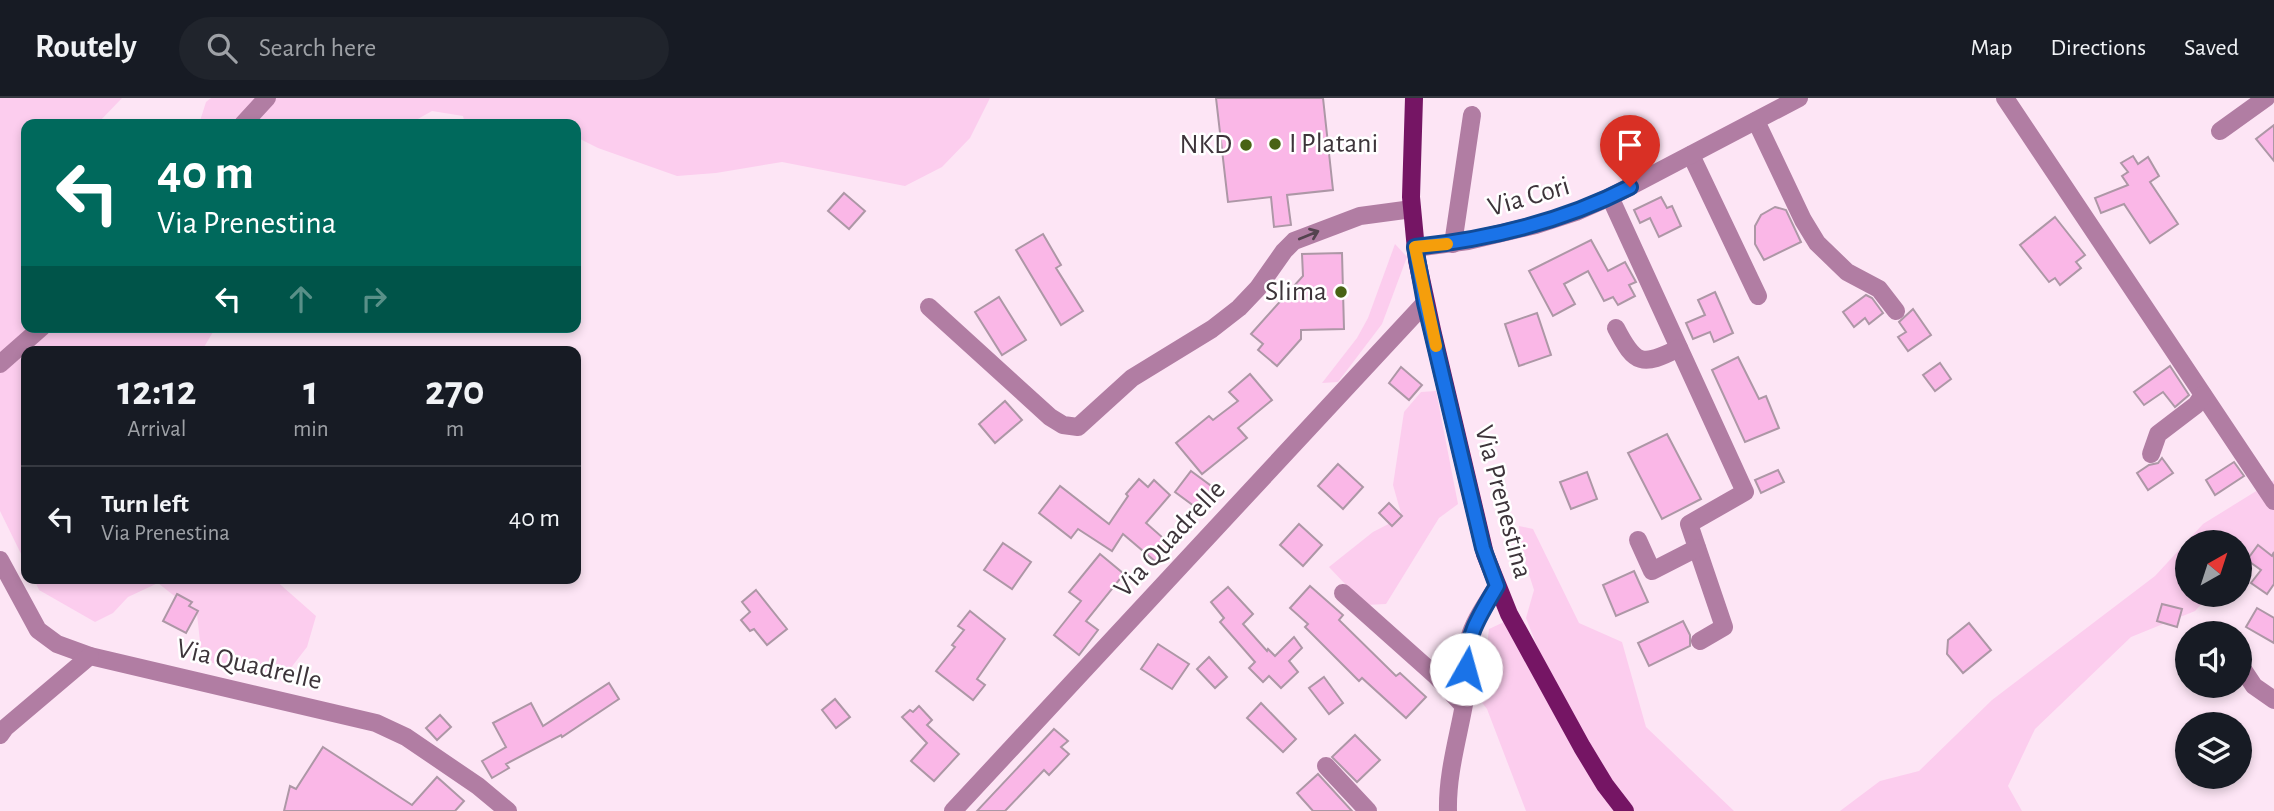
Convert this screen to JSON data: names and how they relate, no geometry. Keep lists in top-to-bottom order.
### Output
{
  "streets": {
    "main road": ["Via Prenestina"],
    "street": ["Via Cori", "Via Quadrelle"]
  },
  "crossings": [
    ["Via Cori", "Via Prenestina"],
    ["Via Prenestina", "Via Quadrelle"]
  ],
  "places": ["I Platani", "NKD", "Slima"],
  "north": "top right",
  "page": {
    "header": "Routely",
    "search": "Search here",
    "nav": ["Map", "Directions", "Saved"],
    "turn": ["40 m", "Via Prenestina"],
    "eta": [
      "12:12",
      "Arrival",
      "1",
      "min",
      "270",
      "m"
    ],
    "list": [
      {
        "name": "Turn left",
        "note": "Via Prenestina",
        "value": "40 m"
      }
    ]
  }
}
